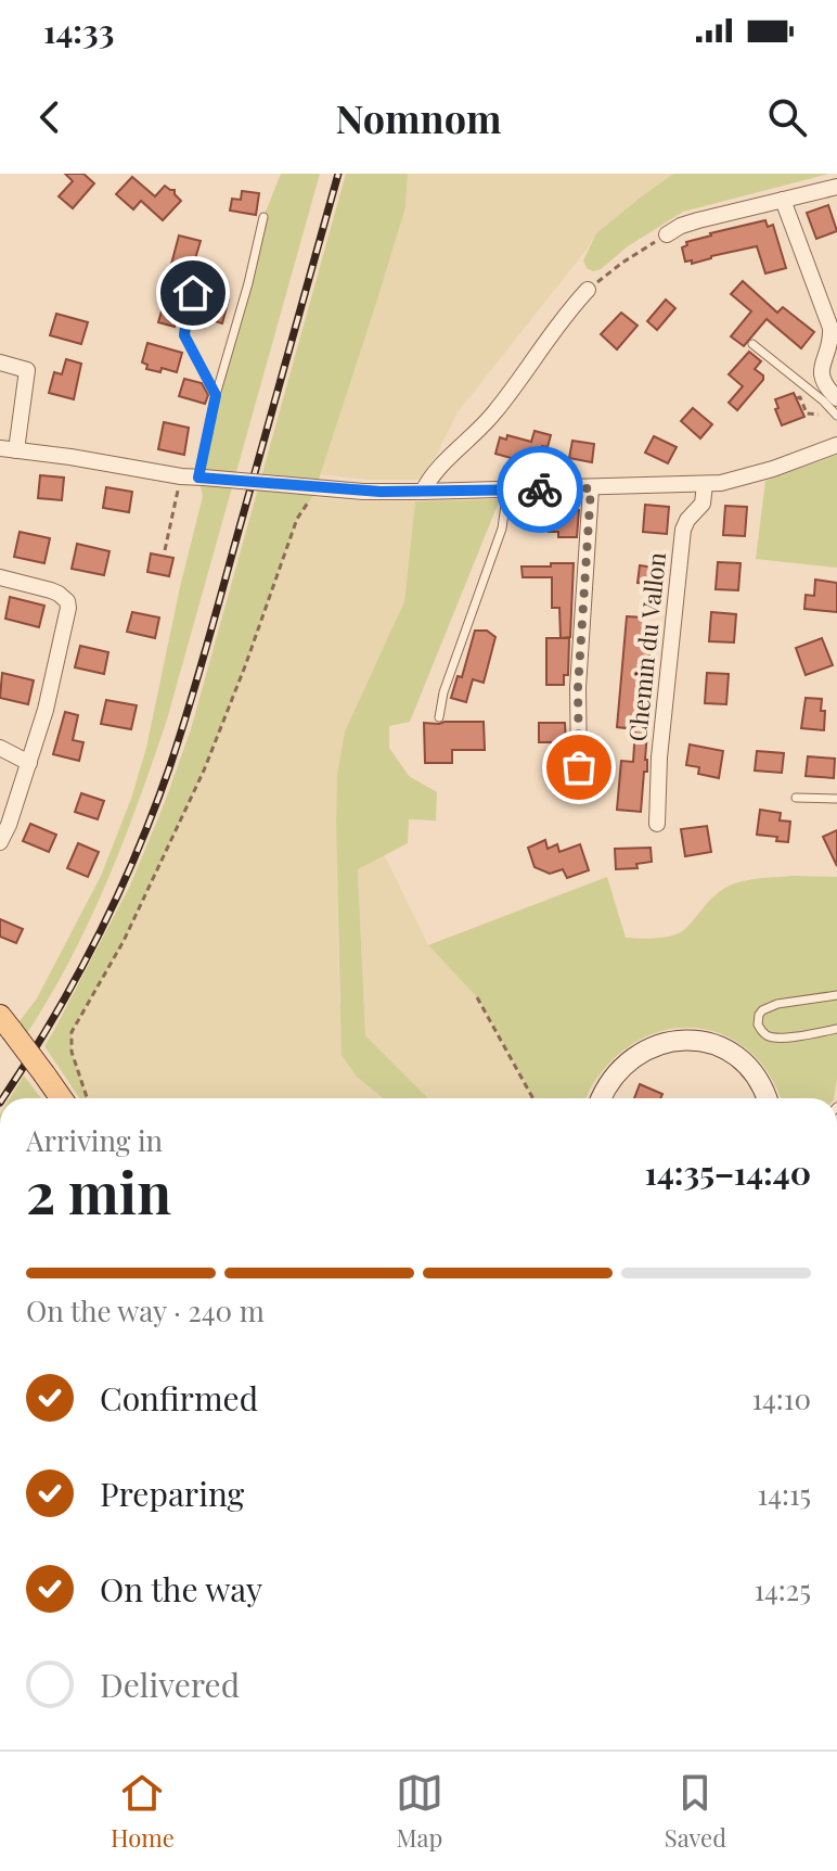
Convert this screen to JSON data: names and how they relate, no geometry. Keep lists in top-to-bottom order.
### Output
{
  "streets": {
    "street": ["Chemin du Vallon"]
  },
  "page": {
    "status": "14:33",
    "header": "Nomnom",
    "heading": ["2 min", "Arriving in", "14:35–14:40"],
    "bar": "On the way · 240 m",
    "list": [
      ["Confirmed", "14:10"],
      ["Preparing", "14:15"],
      ["On the way", "14:25"],
      "Delivered"
    ],
    "tabs": ["Home", "Map", "Saved"]
  }
}
